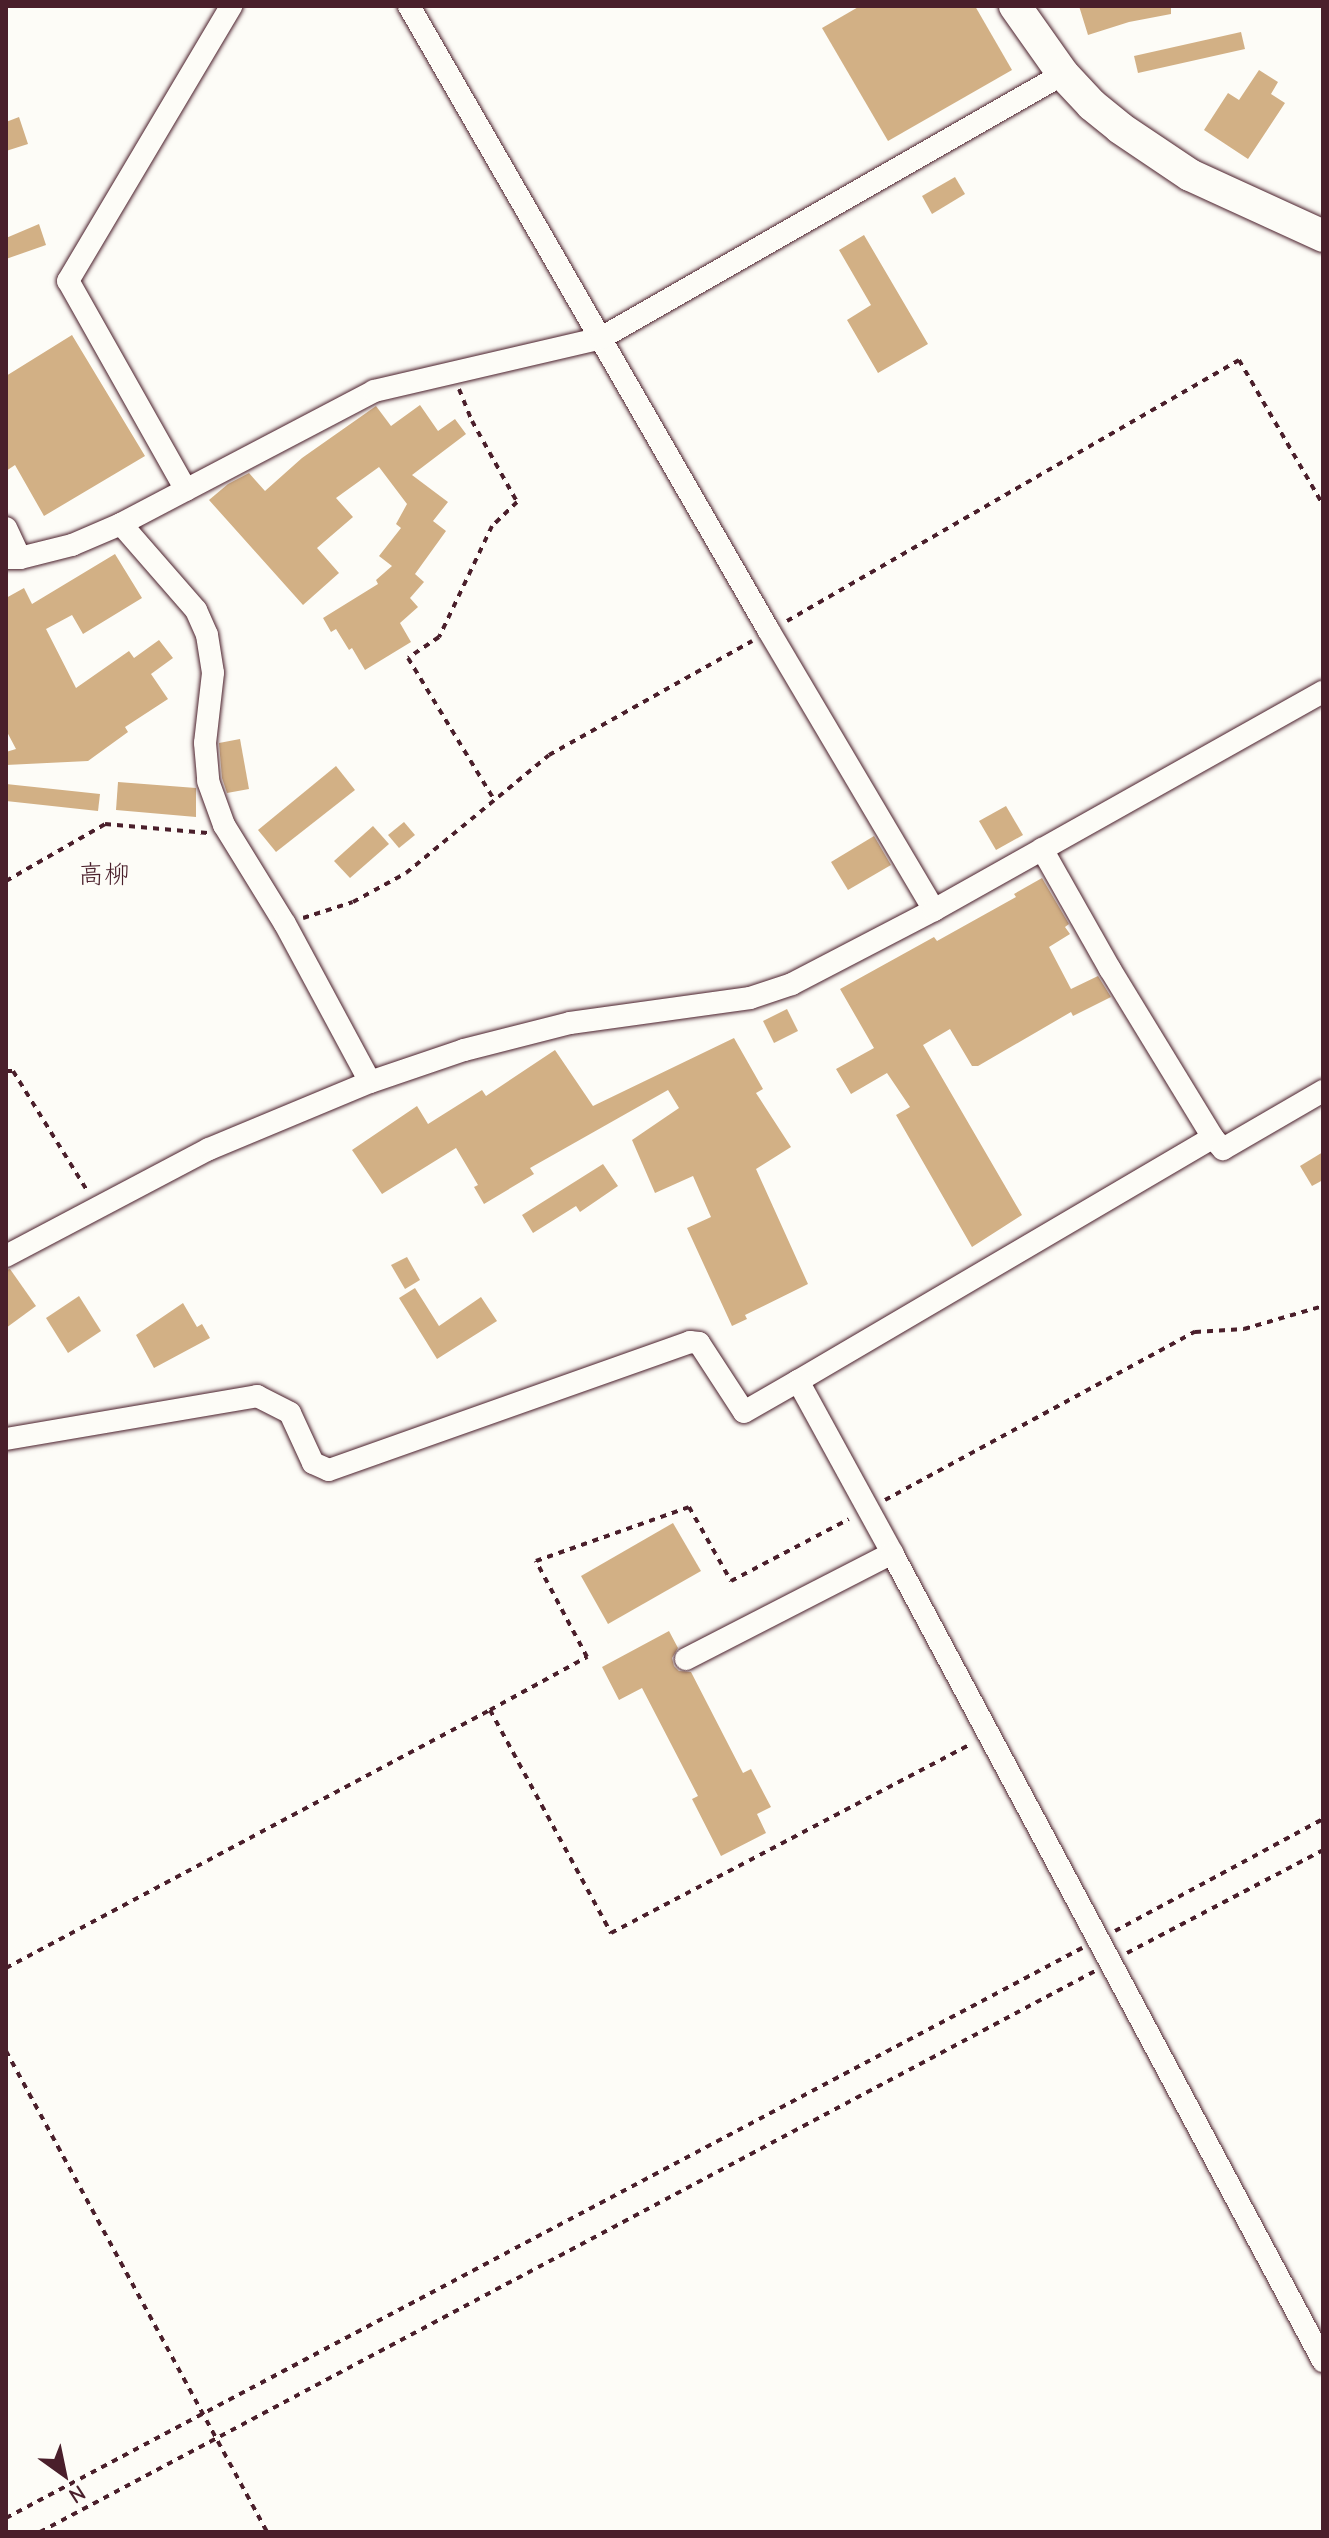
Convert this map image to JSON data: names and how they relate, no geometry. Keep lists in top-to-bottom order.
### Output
{
  "districts": ["高柳"],
  "north": "bottom right"
}
